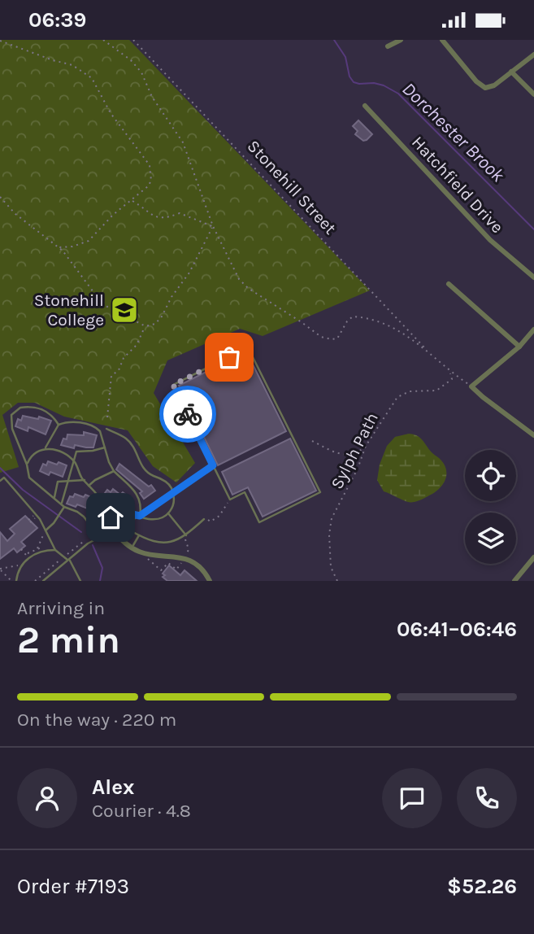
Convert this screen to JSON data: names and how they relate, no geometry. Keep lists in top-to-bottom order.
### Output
{
  "streets": {
    "street": ["Hatchfield Drive"],
    "path": ["Stonehill Street", "Sylph Path"]
  },
  "water": ["Dorchester Brook"],
  "places": {
    "school or university": ["Stonehill College"]
  },
  "page": {
    "status": "06:39",
    "heading": ["2 min", "Arriving in", "06:41–06:46"],
    "panel": [
      "Alex",
      "Courier · 4.8",
      "Order #7193",
      "$52.26"
    ],
    "bar": "On the way · 220 m"
  }
}
